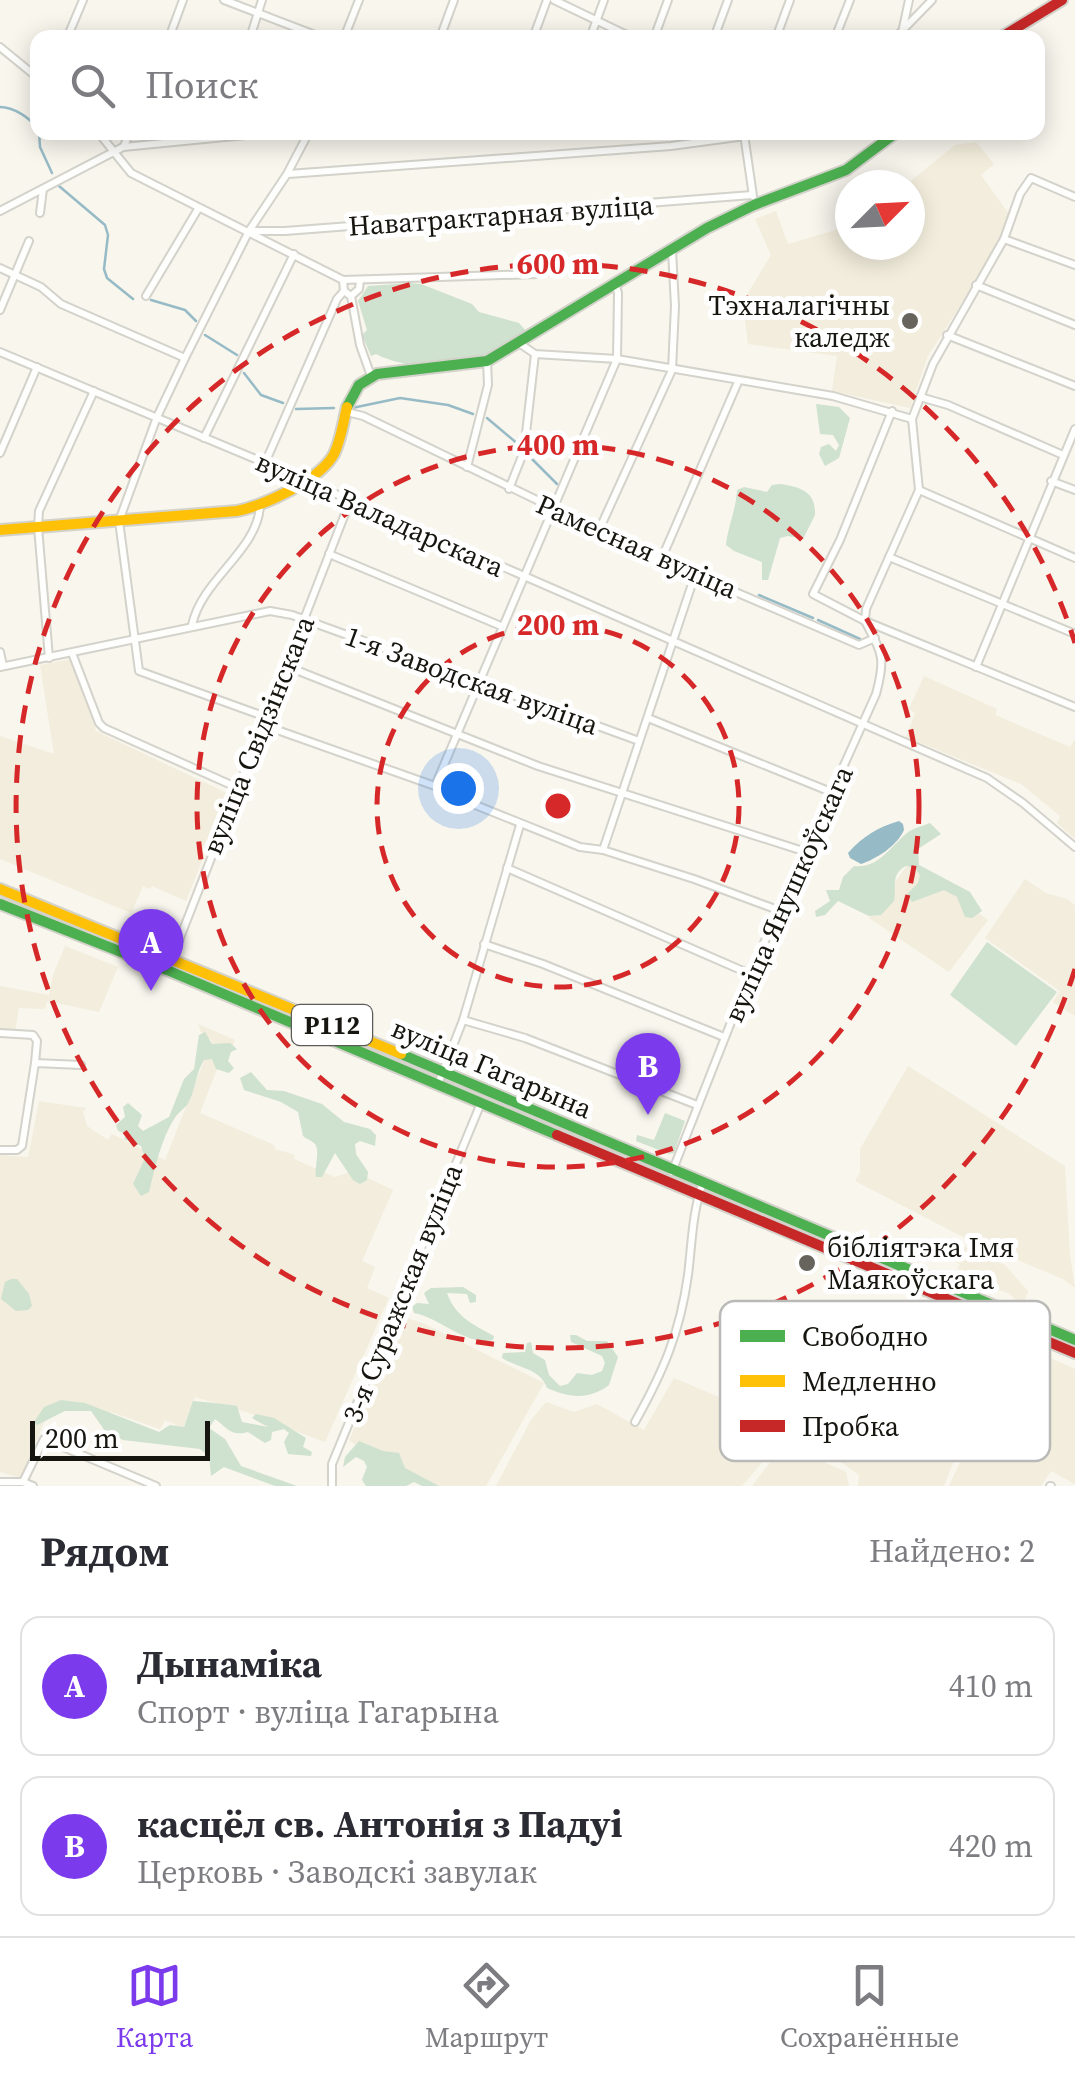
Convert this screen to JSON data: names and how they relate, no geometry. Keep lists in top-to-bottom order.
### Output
{
  "streets": {
    "main road": ["Р112", "вуліца Гагарына"],
    "street": [
      "Наватрактарная вуліца",
      "вуліца Валадарскага",
      "Рамесная вуліца",
      "1-я Заводская вуліца",
      "вуліца Свідзінскага",
      "вуліца Янушкоўскага",
      "3-я Суражская вуліца"
    ]
  },
  "crossings": [
    ["вуліца Валадарскага", "вуліца Свідзінскага"],
    ["вуліца Валадарскага", "вуліца Янушкоўскага"],
    ["Рамесная вуліца", "вуліца Янушкоўскага"],
    ["1-я Заводская вуліца", "вуліца Свідзінскага"],
    ["вуліца Свідзінскага", "вуліца Гагарына"],
    ["вуліца Янушкоўскага", "вуліца Гагарына"],
    ["вуліца Гагарына", "3-я Суражская вуліца"]
  ],
  "places": ["Тэхналагічны каледж", "бібліятэка Імя Маякоўскага"],
  "legend": ["Свободно", "Медленно", "Пробка"],
  "scale_bar": "200 m",
  "north": "top right",
  "page": {
    "search": "Поиск",
    "pins": ["A", "B"],
    "scale": "200 m",
    "heading": ["Рядом", "Найдено: 2"],
    "list": [
      {
        "mark": "A",
        "name": "Дынаміка",
        "note": "Спорт · вуліца Гагарына",
        "value": "410 m"
      },
      {
        "mark": "B",
        "name": "касцёл св. Антонія з Падуі",
        "note": "Церковь · Заводскі завулак",
        "value": "420 m"
      }
    ],
    "nav": ["Карта", "Маршрут", "Сохранённые"]
  },
  "rings": ["600 m", "400 m", "200 m"]
}
